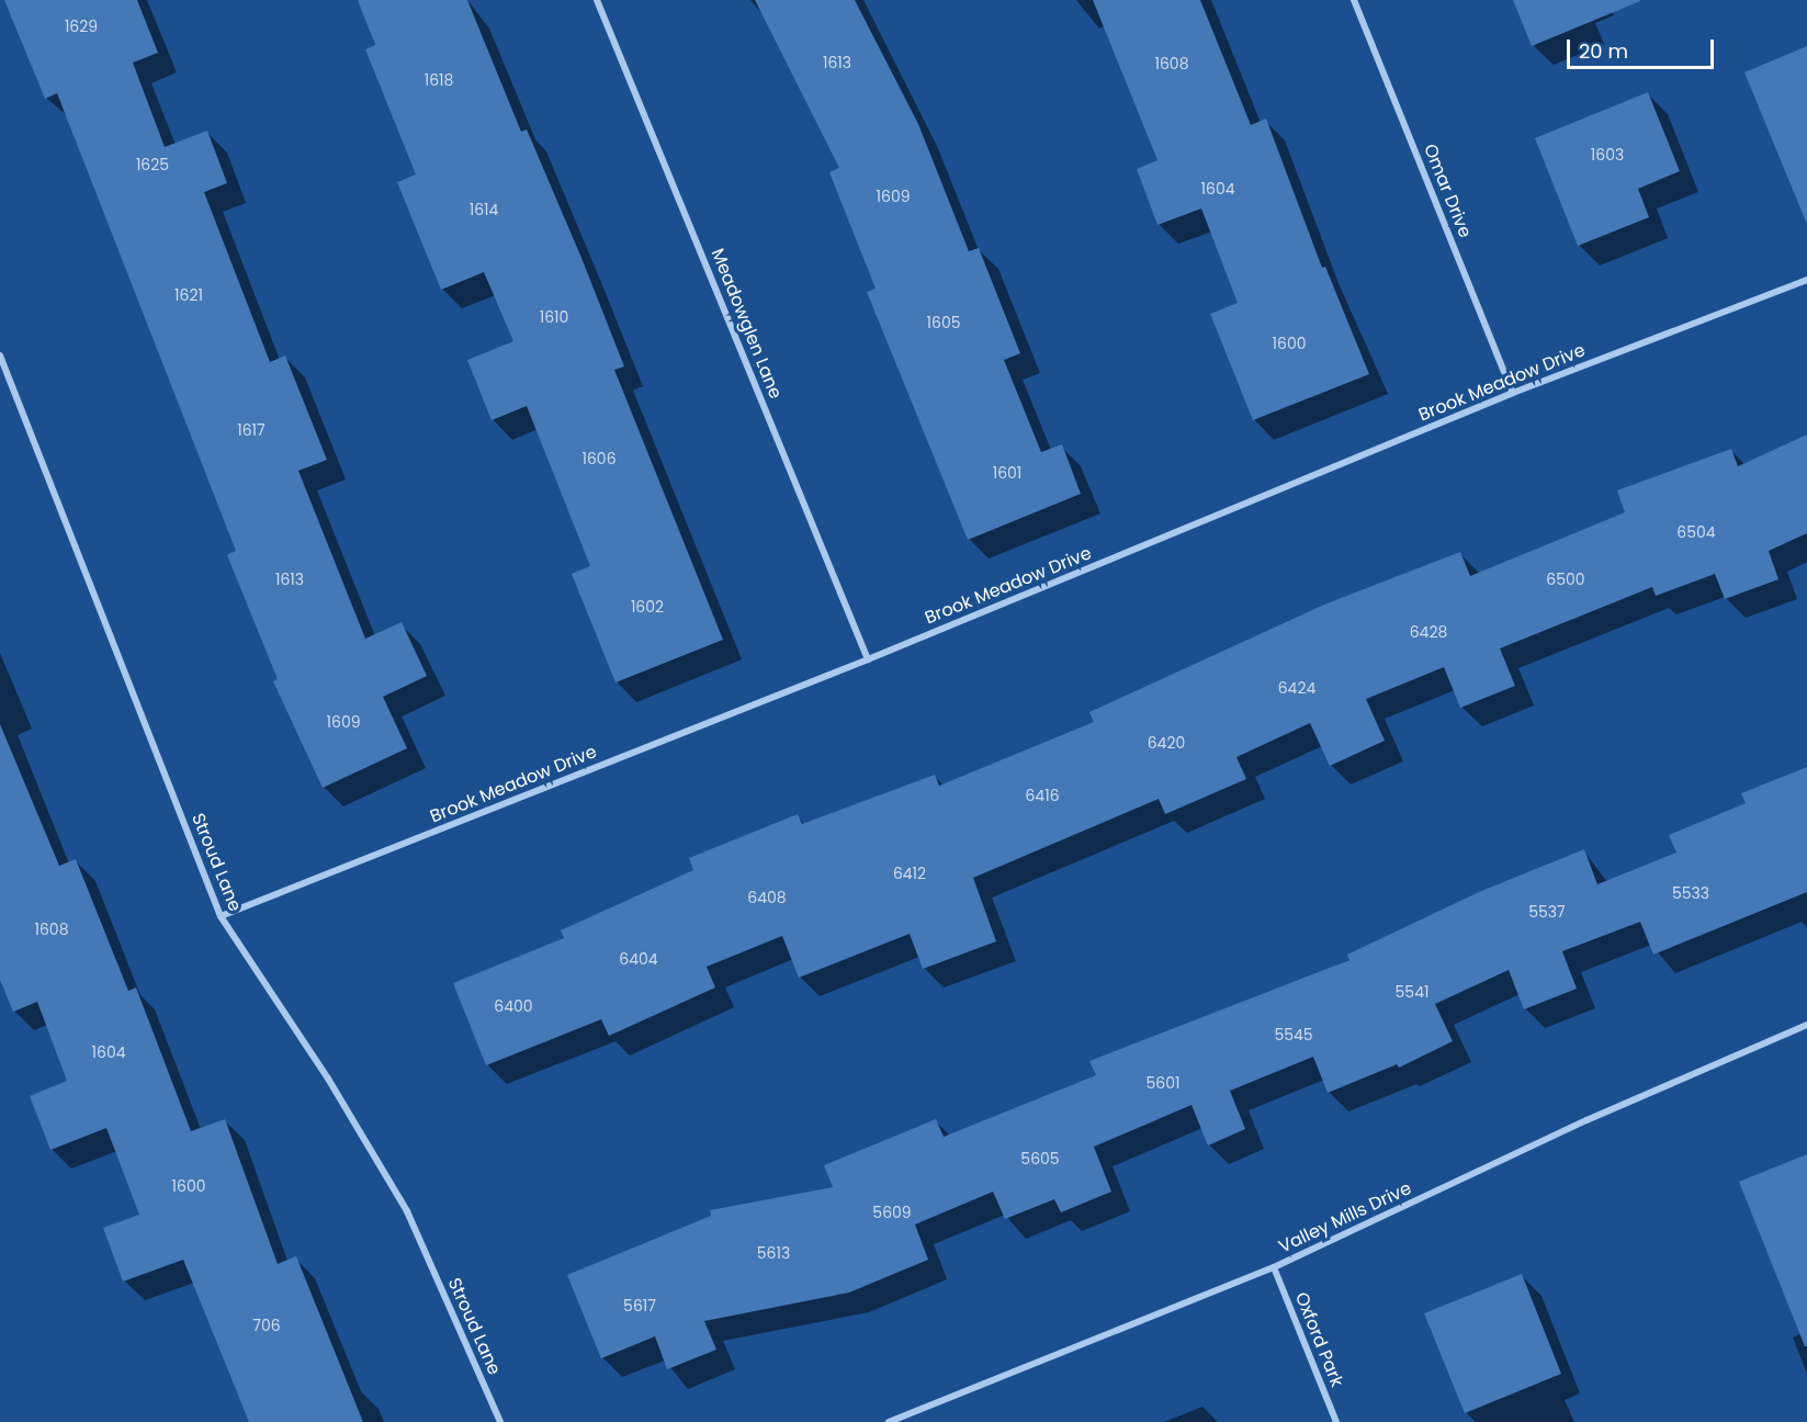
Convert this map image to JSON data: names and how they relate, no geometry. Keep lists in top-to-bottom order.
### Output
{
  "streets": {
    "street": [
      "Omar Drive",
      "Meadowglen Lane",
      "Brook Meadow Drive",
      "Stroud Lane",
      "Valley Mills Drive",
      "Oxford Park"
    ]
  },
  "crossings": [
    ["Omar Drive", "Brook Meadow Drive"],
    ["Meadowglen Lane", "Brook Meadow Drive"],
    ["Brook Meadow Drive", "Stroud Lane"],
    ["Valley Mills Drive", "Oxford Park"]
  ],
  "house_numbers": [
    "1629",
    "1613",
    "1608",
    "1618",
    "1603",
    "1625",
    "1604",
    "1609",
    "1614",
    "1621",
    "1610",
    "1605",
    "1600",
    "1617",
    "1606",
    "1601",
    "6504",
    "1613",
    "6500",
    "1602",
    "6428",
    "6424",
    "1609",
    "6420",
    "6416",
    "6412",
    "5533",
    "6408",
    "5537",
    "1608",
    "6404",
    "5541",
    "6400",
    "5545",
    "1604",
    "5601",
    "5605",
    "1600",
    "5609",
    "5613",
    "5617",
    "706"
  ],
  "scale_bar": "20 m"
}
